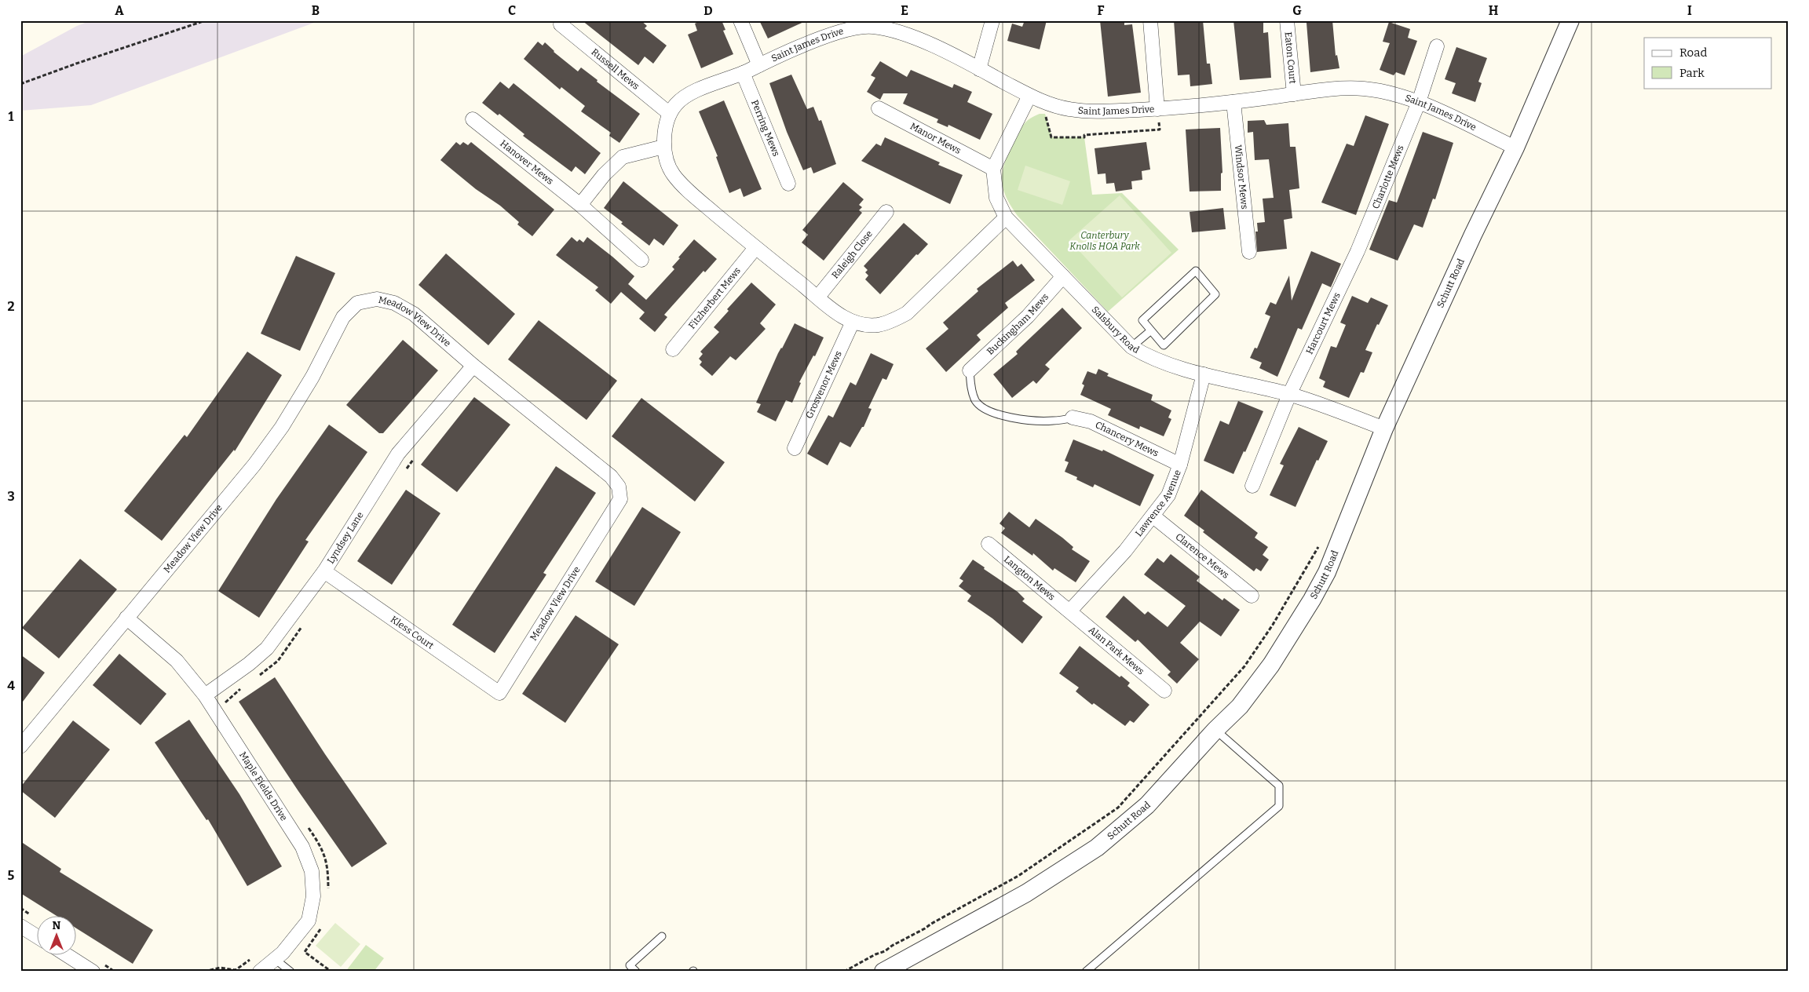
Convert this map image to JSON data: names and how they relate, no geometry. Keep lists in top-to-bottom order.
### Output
{
  "streets": {
    "street": [
      "Saint James Drive",
      "Eaton Court",
      "Russell Mews",
      "Perring Mews",
      "Manor Mews",
      "Hanover Mews",
      "Windsor Mews",
      "Charlotte Mews",
      "Raleigh Close",
      "Schutt Road",
      "Fitzherbert Mews",
      "Harcourt Mews",
      "Meadow View Drive",
      "Buckingham Mews",
      "Salsbury Road",
      "Grosvenor Mews",
      "Chancery Mews",
      "Lawrence Avenue",
      "Lyndsey Lane",
      "Clarence Mews",
      "Langton Mews",
      "Kless Court",
      "Alan Park Mews",
      "Maple Fields Drive"
    ]
  },
  "crossings": [
    ["Saint James Drive", "Eaton Court"],
    ["Saint James Drive", "Russell Mews"],
    ["Saint James Drive", "Perring Mews"],
    ["Saint James Drive", "Windsor Mews"],
    ["Saint James Drive", "Charlotte Mews"],
    ["Saint James Drive", "Raleigh Close"],
    ["Saint James Drive", "Schutt Road"],
    ["Saint James Drive", "Fitzherbert Mews"],
    ["Saint James Drive", "Salsbury Road"],
    ["Saint James Drive", "Grosvenor Mews"],
    ["Manor Mews", "Salsbury Road"],
    ["Charlotte Mews", "Harcourt Mews"],
    ["Schutt Road", "Salsbury Road"],
    ["Harcourt Mews", "Salsbury Road"],
    ["Meadow View Drive", "Lyndsey Lane"],
    ["Meadow View Drive", "Kless Court"],
    ["Meadow View Drive", "Maple Fields Drive"],
    ["Buckingham Mews", "Salsbury Road"],
    ["Salsbury Road", "Lawrence Avenue"],
    ["Chancery Mews", "Lawrence Avenue"],
    ["Lawrence Avenue", "Clarence Mews"],
    ["Lawrence Avenue", "Langton Mews"],
    ["Lawrence Avenue", "Alan Park Mews"],
    ["Lyndsey Lane", "Kless Court"],
    ["Lyndsey Lane", "Maple Fields Drive"],
    ["Langton Mews", "Alan Park Mews"]
  ],
  "parks": ["Canterbury Knolls HOA Park"],
  "legend": ["Road", "Park"],
  "north": "top",
  "grid": {
    "columns": [
      "A",
      "B",
      "C",
      "D",
      "E",
      "F",
      "G",
      "H",
      "I"
    ],
    "rows": [
      "1",
      "2",
      "3",
      "4",
      "5"
    ]
  }
}
